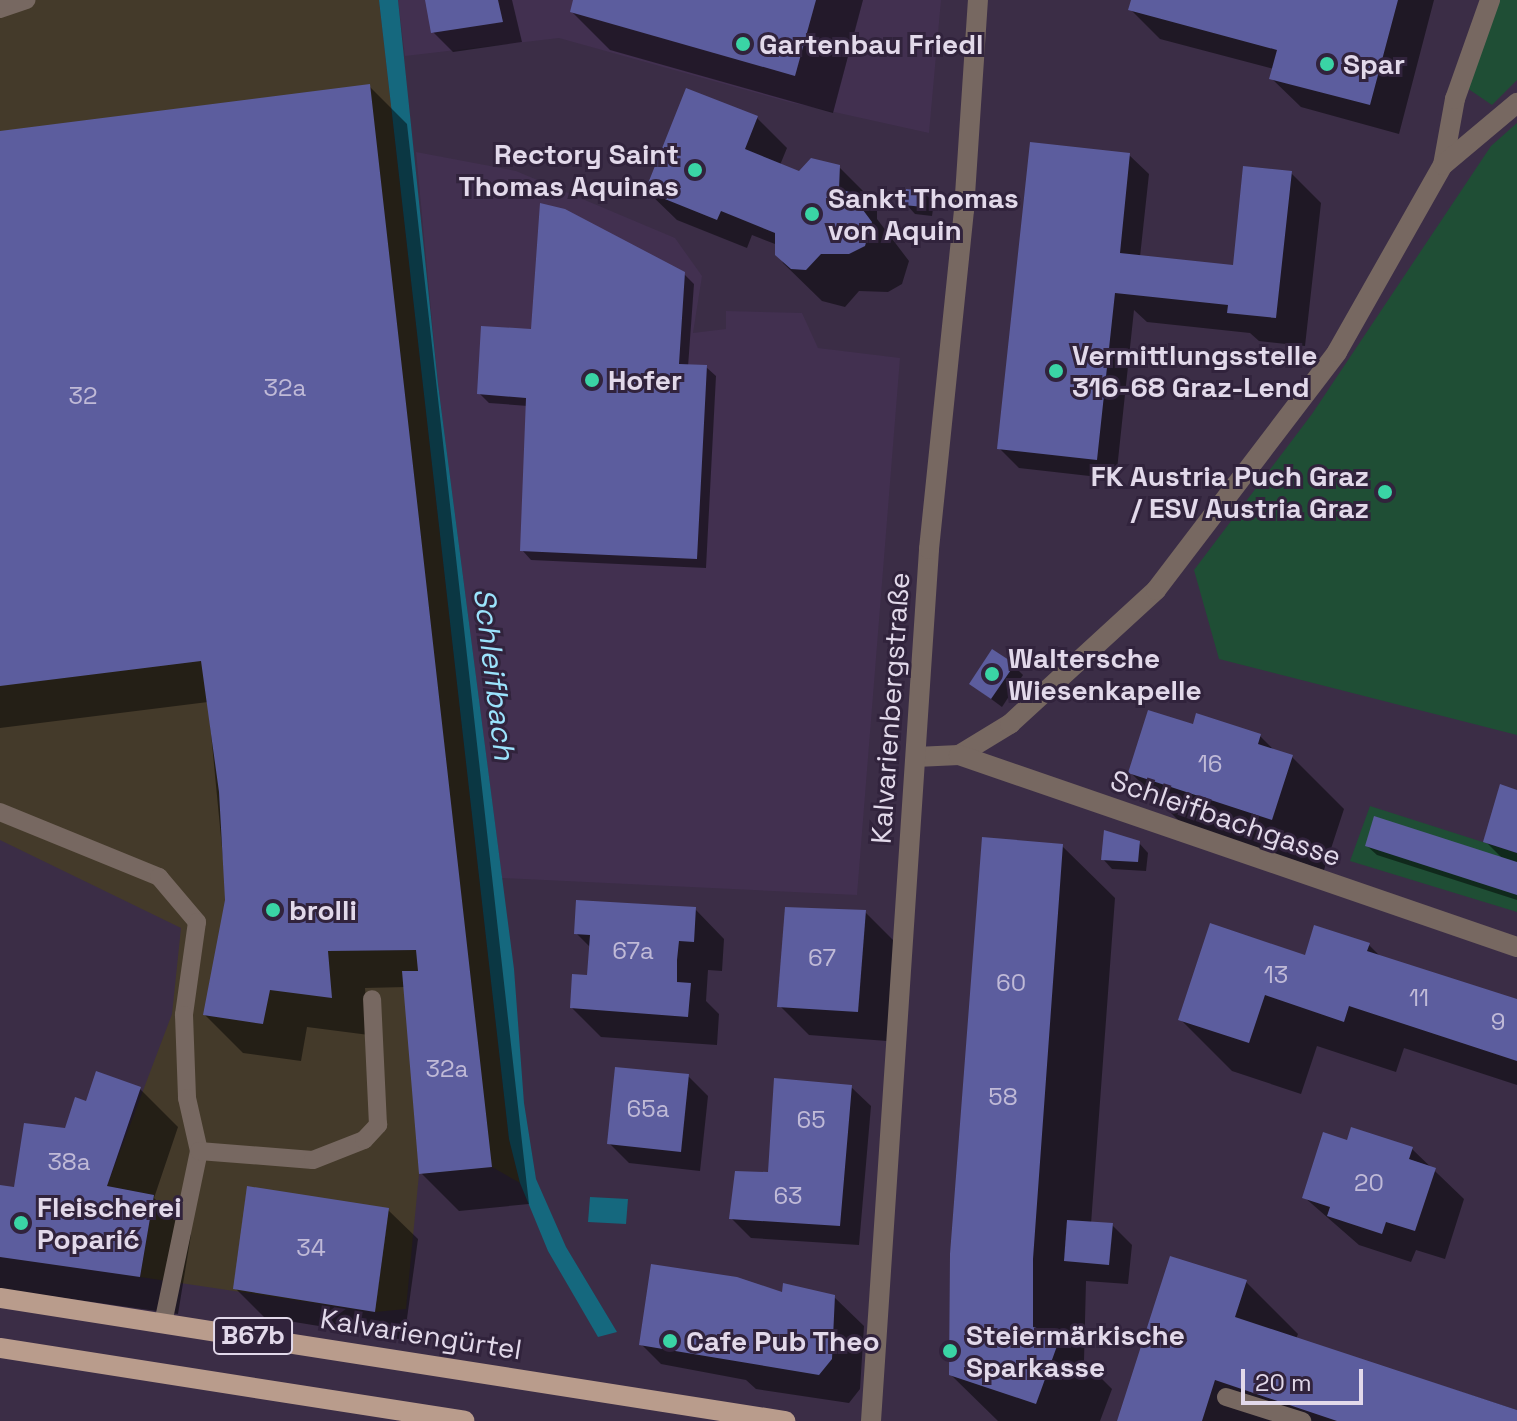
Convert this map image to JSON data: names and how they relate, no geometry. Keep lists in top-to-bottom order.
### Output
{
  "streets": {
    "main road": ["Kalvariengürtel", "B67b"],
    "street": ["Kalvarienbergstraße", "Schleifbachgasse"]
  },
  "crossings": [
    ["Kalvarienbergstraße", "Schleifbachgasse"]
  ],
  "water": ["Schleifbach"],
  "places": [
    "Gartenbau Friedl",
    "Spar",
    "Rectory Saint Thomas Aquinas",
    "Sankt Thomas von Aquin",
    "Vermittlungsstelle 316-68 Graz-Lend",
    "Hofer",
    "FK Austria Puch Graz / ESV Austria Graz",
    "Waltersche Wiesenkapelle",
    "brolli",
    "Fleischerei Poparić",
    "Cafe Pub Theo",
    "Steiermärkische Sparkasse"
  ],
  "house_numbers": [
    "32a",
    "32",
    "16",
    "67a",
    "67",
    "13",
    "60",
    "11",
    "9",
    "32a",
    "58",
    "65a",
    "65",
    "38a",
    "20",
    "63",
    "34"
  ],
  "scale_bar": "20 m"
}
